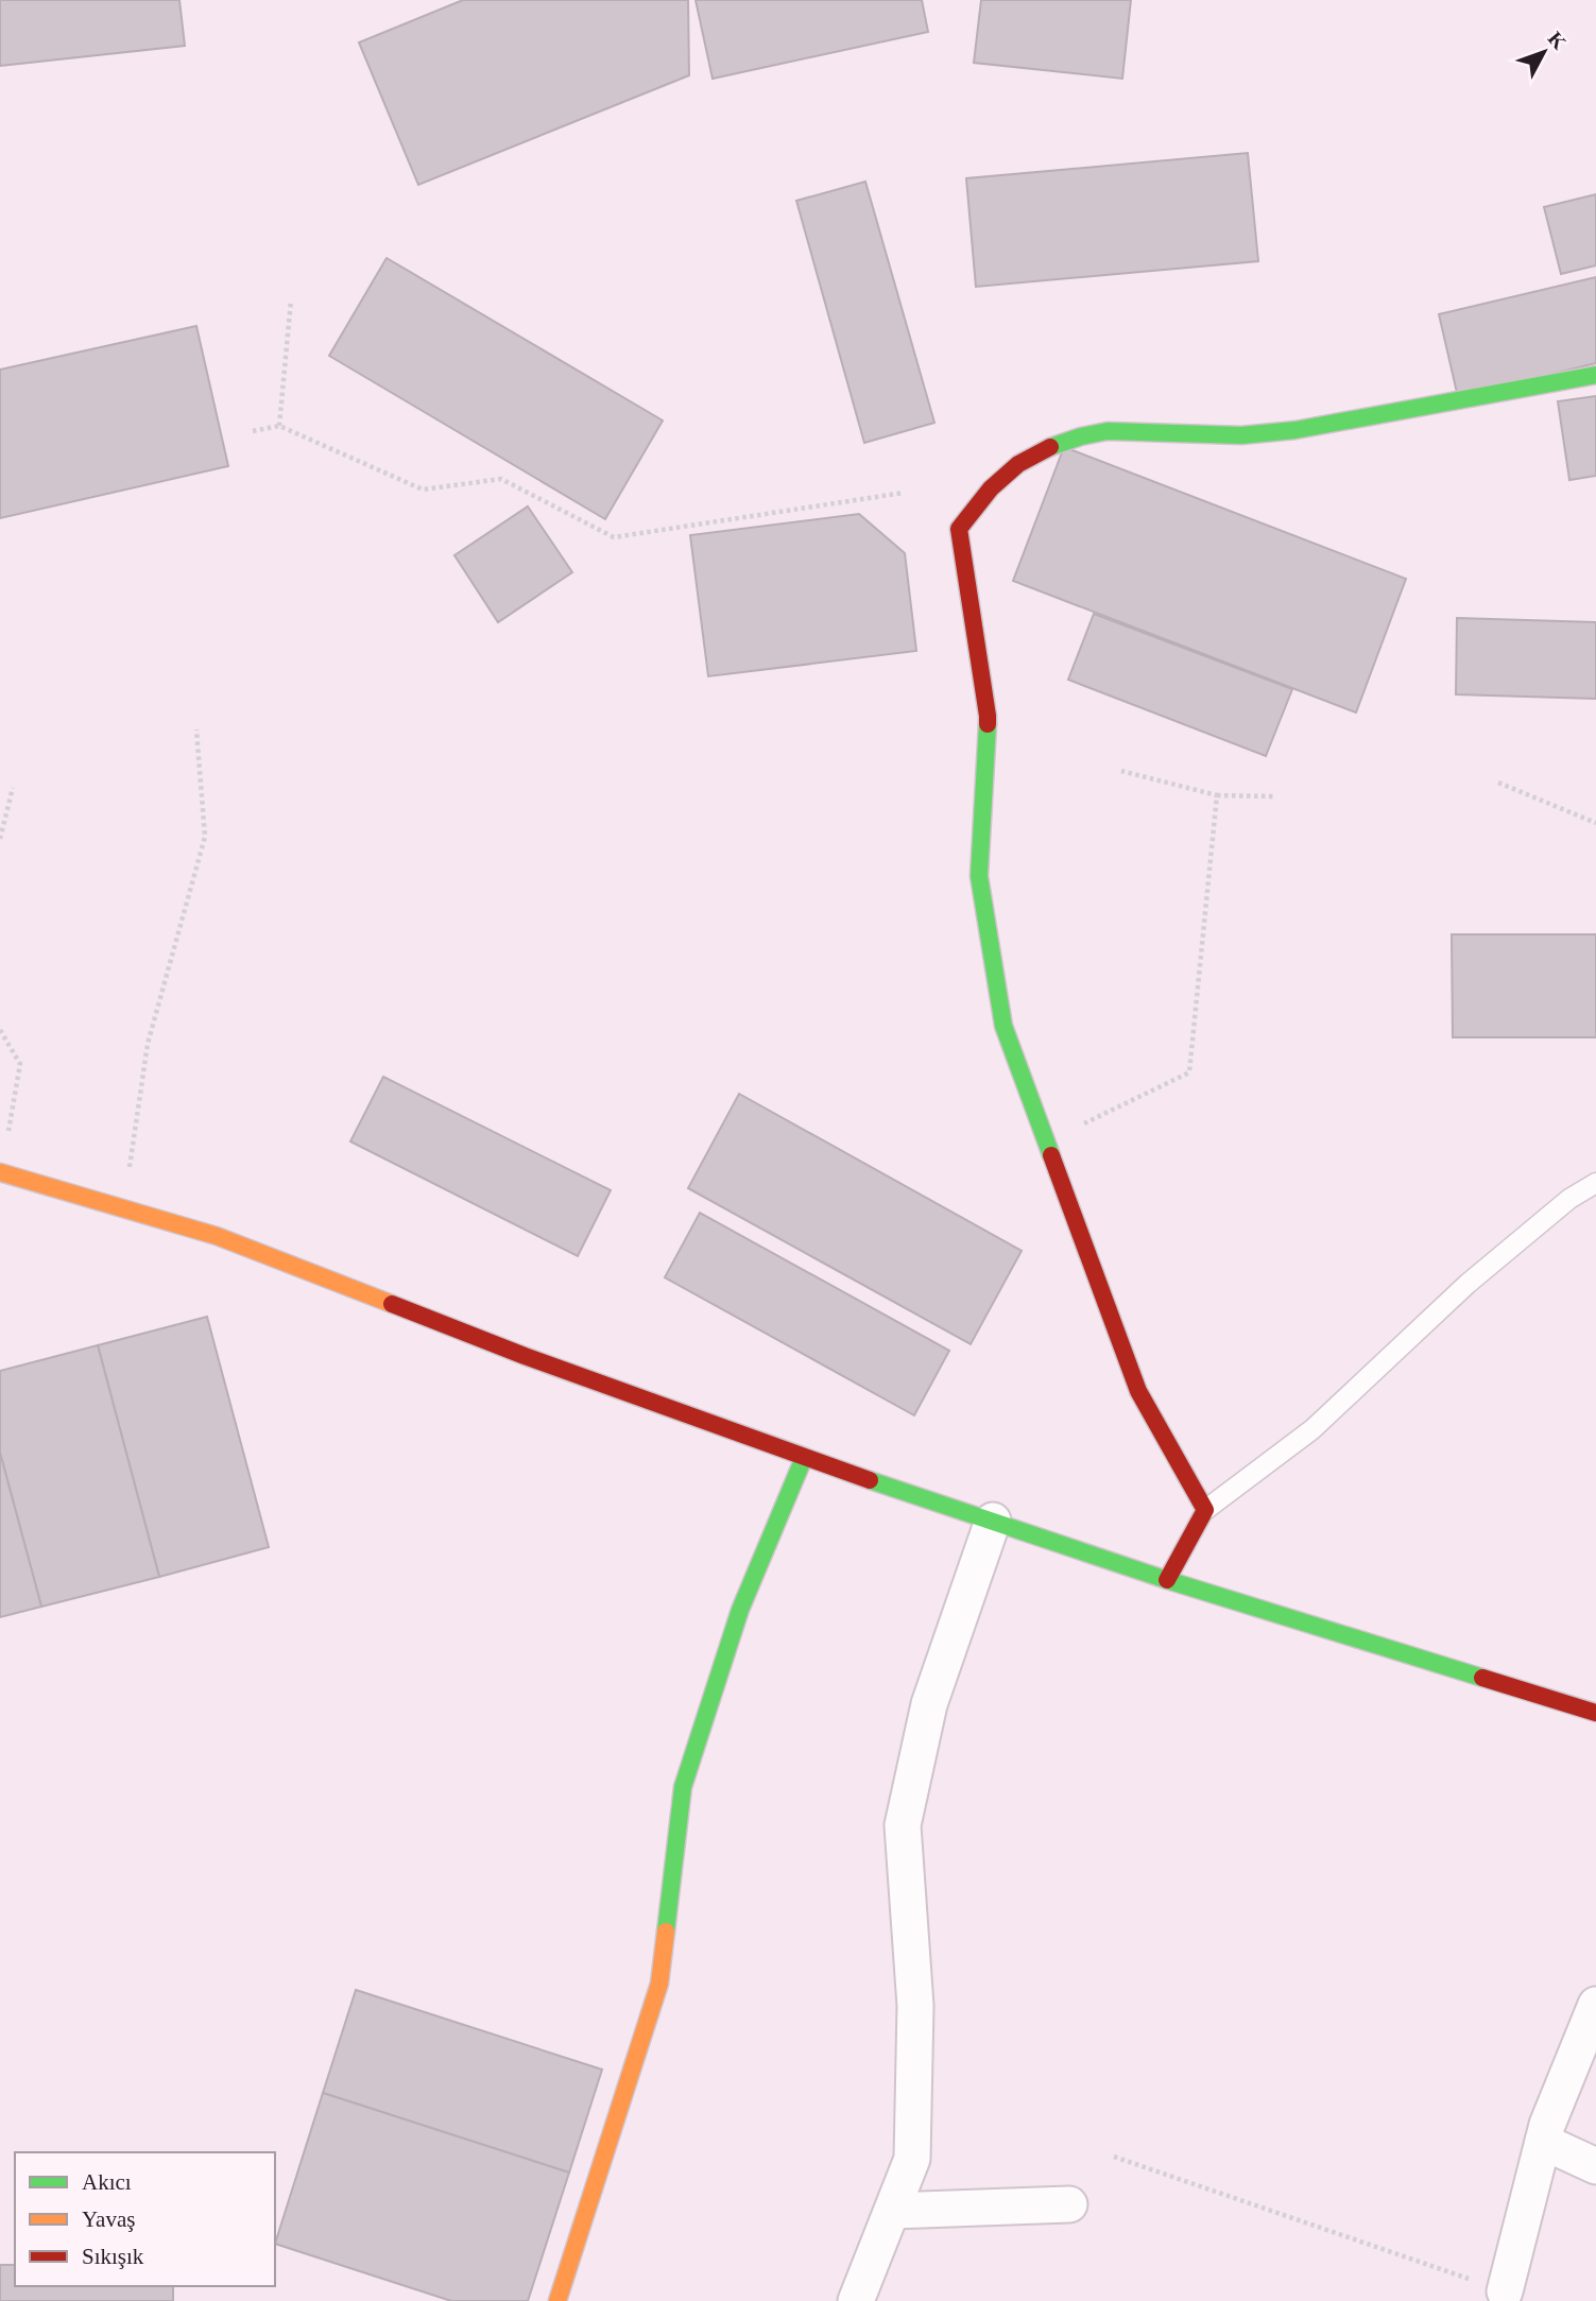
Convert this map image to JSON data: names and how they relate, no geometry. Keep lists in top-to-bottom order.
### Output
{
  "legend": ["Akıcı", "Yavaş", "Sıkışık"],
  "north": "top right"
}
